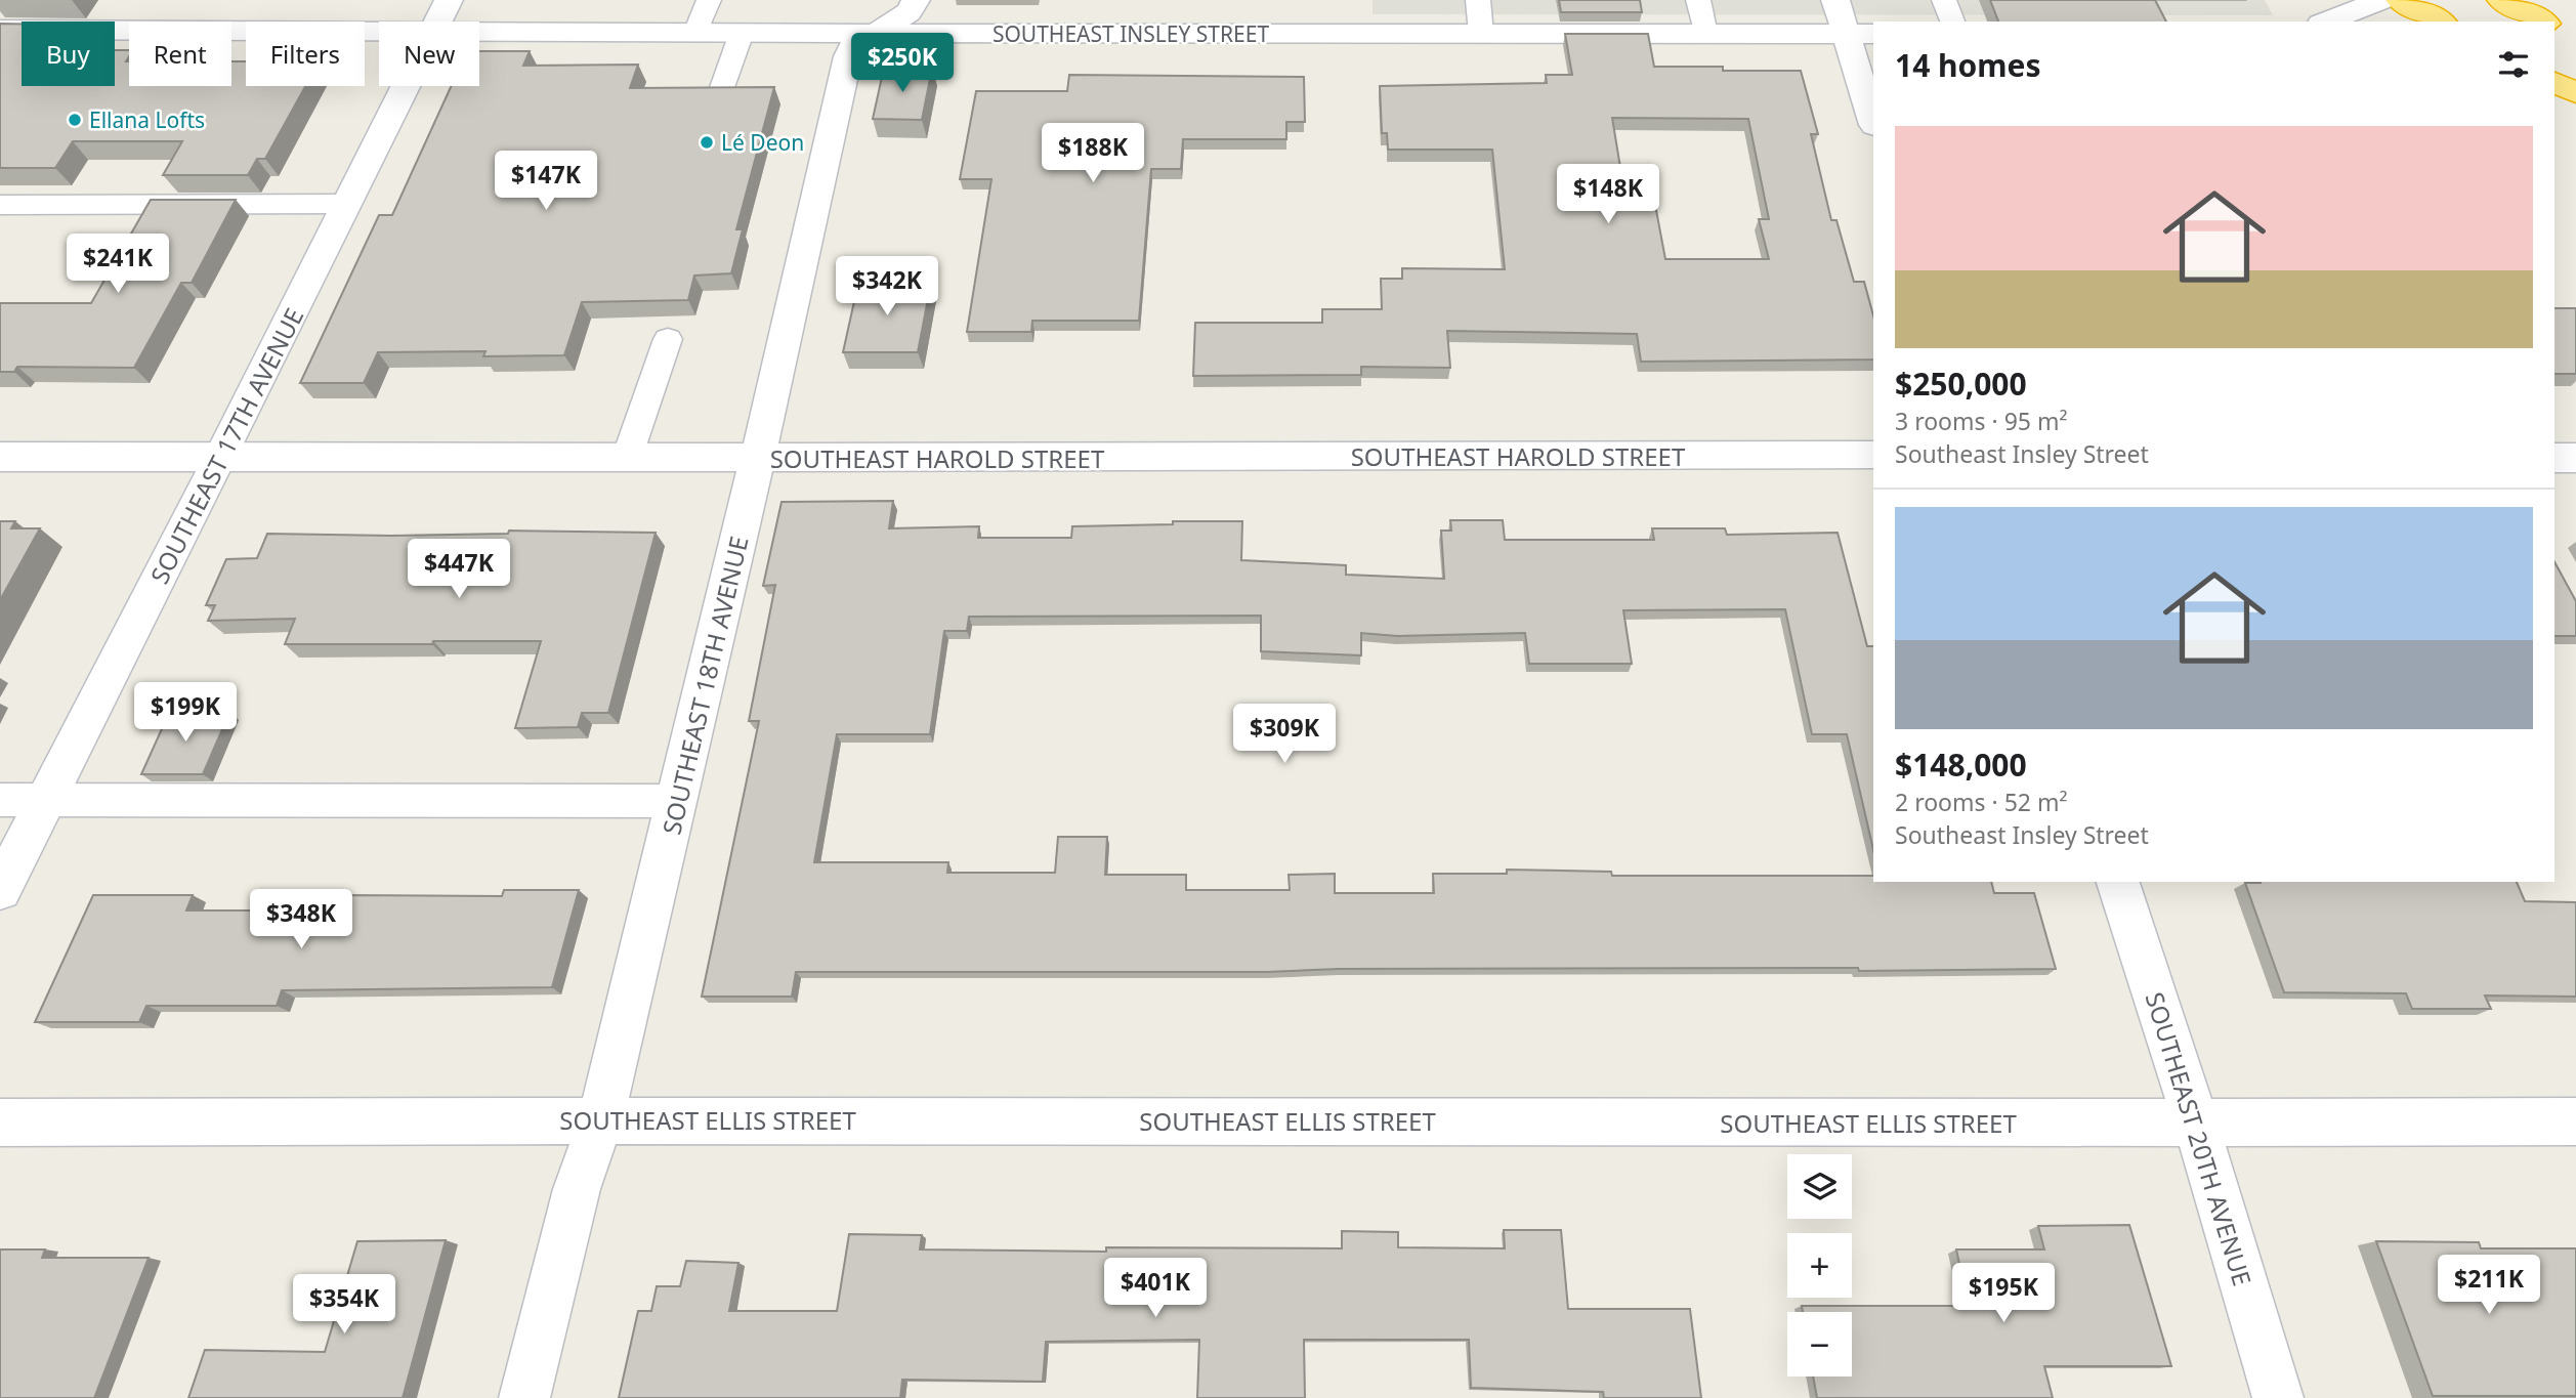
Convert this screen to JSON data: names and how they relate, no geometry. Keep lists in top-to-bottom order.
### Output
{
  "streets": {
    "street": [
      "SOUTHEAST INSLEY STREET",
      "SOUTHEAST 17TH AVENUE",
      "SOUTHEAST HAROLD STREET",
      "SOUTHEAST 18TH AVENUE",
      "SOUTHEAST ELLIS STREET",
      "SOUTHEAST 20TH AVENUE"
    ]
  },
  "crossings": [
    ["SOUTHEAST INSLEY STREET", "SOUTHEAST 18TH AVENUE"],
    ["SOUTHEAST 17TH AVENUE", "SOUTHEAST HAROLD STREET"],
    ["SOUTHEAST HAROLD STREET", "SOUTHEAST 18TH AVENUE"],
    ["SOUTHEAST 18TH AVENUE", "SOUTHEAST ELLIS STREET"],
    ["SOUTHEAST ELLIS STREET", "SOUTHEAST 20TH AVENUE"]
  ],
  "places": ["Ellana Lofts", "Lé Deon"],
  "page": {
    "chip": [
      "Buy",
      "Rent",
      "Filters",
      "New"
    ],
    "heading": "14 homes",
    "price": [
      "$250K",
      "$188K",
      "$147K",
      "$148K",
      "$241K",
      "$342K",
      "$447K",
      "$199K",
      "$309K",
      "$348K",
      "$211K",
      "$401K",
      "$195K",
      "$354K"
    ],
    "list": [
      {
        "name": "$250,000",
        "note": "3 rooms · 95 m² · Southeast Insley Street"
      },
      {
        "name": "$148,000",
        "note": "2 rooms · 52 m² · Southeast Insley Street"
      }
    ],
    "map_buttons": ["+", "−"]
  }
}
